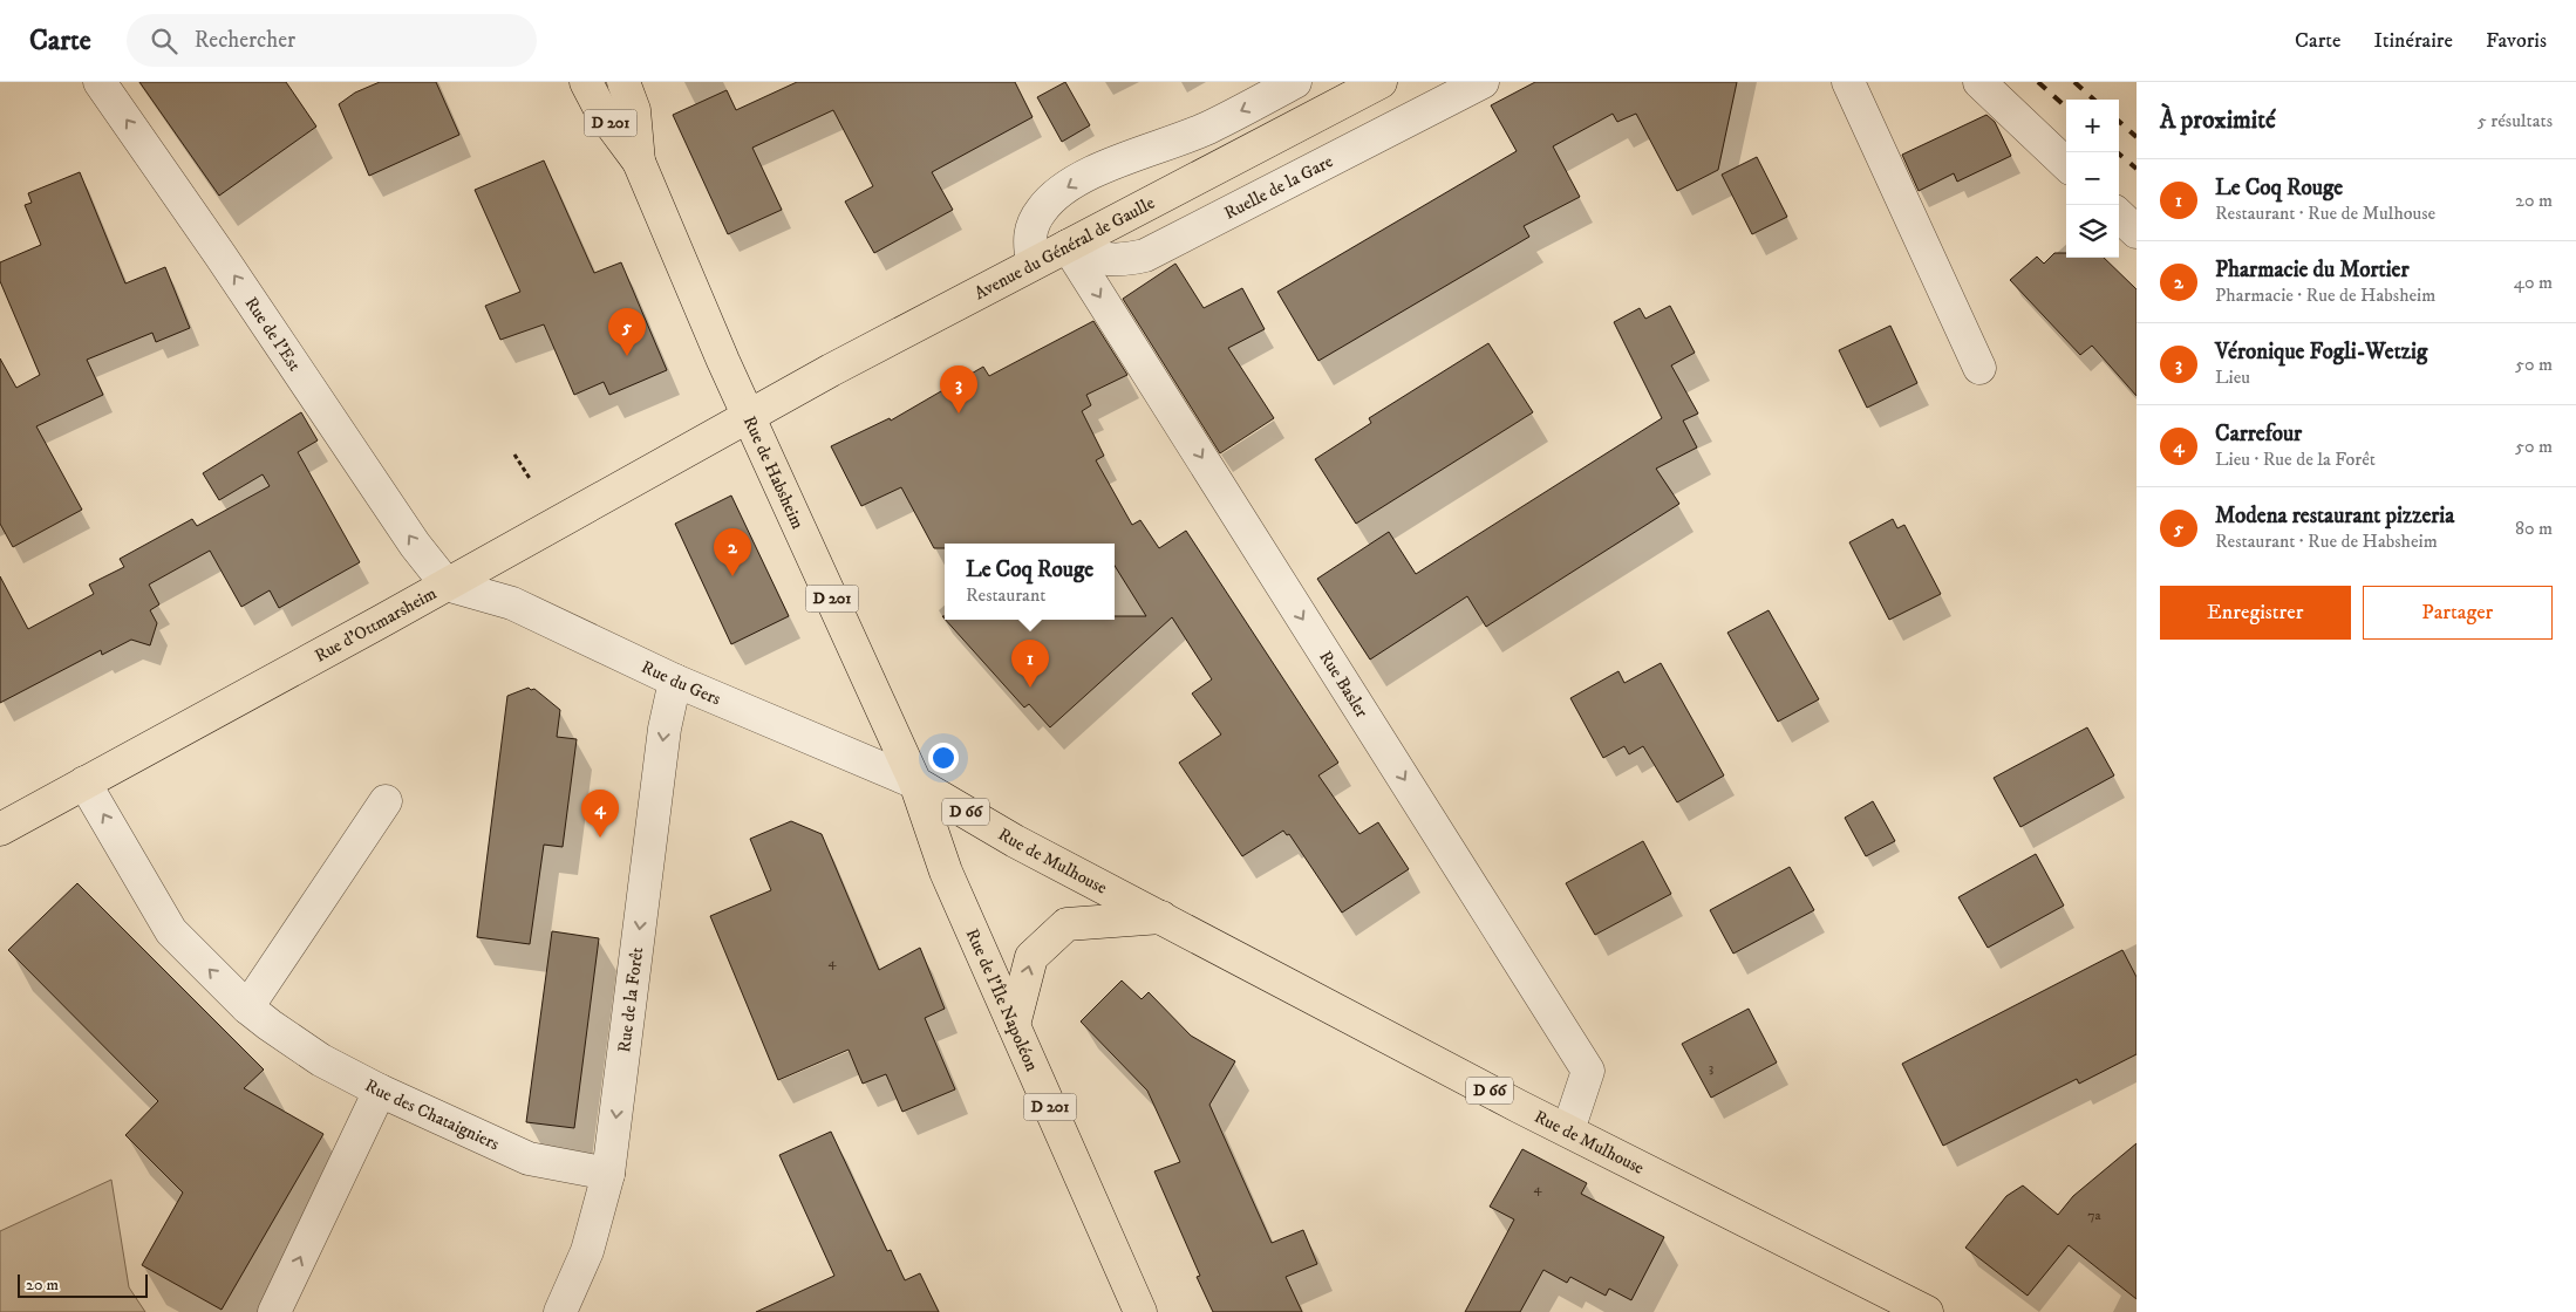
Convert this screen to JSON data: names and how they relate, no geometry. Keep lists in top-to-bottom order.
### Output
{
  "streets": {
    "main road": [
      "D 201",
      "Avenue du Général de Gaulle",
      "Rue de Habsheim",
      "Rue d'Ottmarsheim",
      "D 66",
      "Rue de Mulhouse",
      "Rue de l'Île Napoléon"
    ],
    "street": [
      "Ruelle de la Gare",
      "Rue de l'Est",
      "Rue du Gers",
      "Rue Basler",
      "Rue de la Forêt",
      "Rue des Chataigniers"
    ]
  },
  "crossings": [
    ["Ruelle de la Gare", "Avenue du Général de Gaulle"],
    ["Ruelle de la Gare", "Rue Basler"],
    ["Avenue du Général de Gaulle", "Rue de Habsheim"],
    ["Avenue du Général de Gaulle", "Rue d'Ottmarsheim"],
    ["Avenue du Général de Gaulle", "Rue Basler"],
    ["Rue de l'Est", "Rue d'Ottmarsheim"],
    ["Rue de l'Est", "Rue du Gers"],
    ["Rue de Habsheim", "Rue d'Ottmarsheim"],
    ["Rue de Habsheim", "Rue du Gers"],
    ["Rue de Habsheim", "Rue de Mulhouse"],
    ["Rue de Habsheim", "Rue de l'Île Napoléon"],
    ["Rue d'Ottmarsheim", "Rue du Gers"],
    ["Rue d'Ottmarsheim", "Rue des Chataigniers"],
    ["Rue du Gers", "Rue de Mulhouse"],
    ["Rue du Gers", "Rue de la Forêt"],
    ["Rue du Gers", "Rue de l'Île Napoléon"],
    ["Rue Basler", "Rue de Mulhouse"],
    ["Rue de Mulhouse", "Rue de l'Île Napoléon"],
    ["Rue de la Forêt", "Rue des Chataigniers"]
  ],
  "one_way": [
    "Rue de l'Est",
    "Rue Basler",
    "Rue de la Forêt",
    "Rue des Chataigniers"
  ],
  "house_numbers": [
    "4",
    "3",
    "4",
    "7a"
  ],
  "scale_bar": "20 m",
  "page": {
    "header": "Carte",
    "search": "Rechercher",
    "nav": ["Carte", "Itinéraire", "Favoris"],
    "heading": ["À proximité", "5 résultats"],
    "map_buttons": ["+", "−"],
    "list": [
      {
        "mark": "1",
        "name": "Le Coq Rouge",
        "note": "Restaurant · Rue de Mulhouse",
        "value": "20 m"
      },
      {
        "mark": "2",
        "name": "Pharmacie du Mortier",
        "note": "Pharmacie · Rue de Habsheim",
        "value": "40 m"
      },
      {
        "mark": "3",
        "name": "Véronique Fogli-Wetzig",
        "note": "Lieu",
        "value": "50 m"
      },
      {
        "mark": "4",
        "name": "Carrefour",
        "note": "Lieu · Rue de la Forêt",
        "value": "50 m"
      },
      {
        "mark": "5",
        "name": "Modena restaurant pizzeria",
        "note": "Restaurant · Rue de Habsheim",
        "value": "80 m"
      }
    ],
    "pins": [
      "5",
      "3",
      "2",
      "1",
      "4"
    ],
    "popup": ["Le Coq Rouge", "Restaurant"],
    "buttons": ["Enregistrer", "Partager"],
    "scale": "20 m"
  }
}
